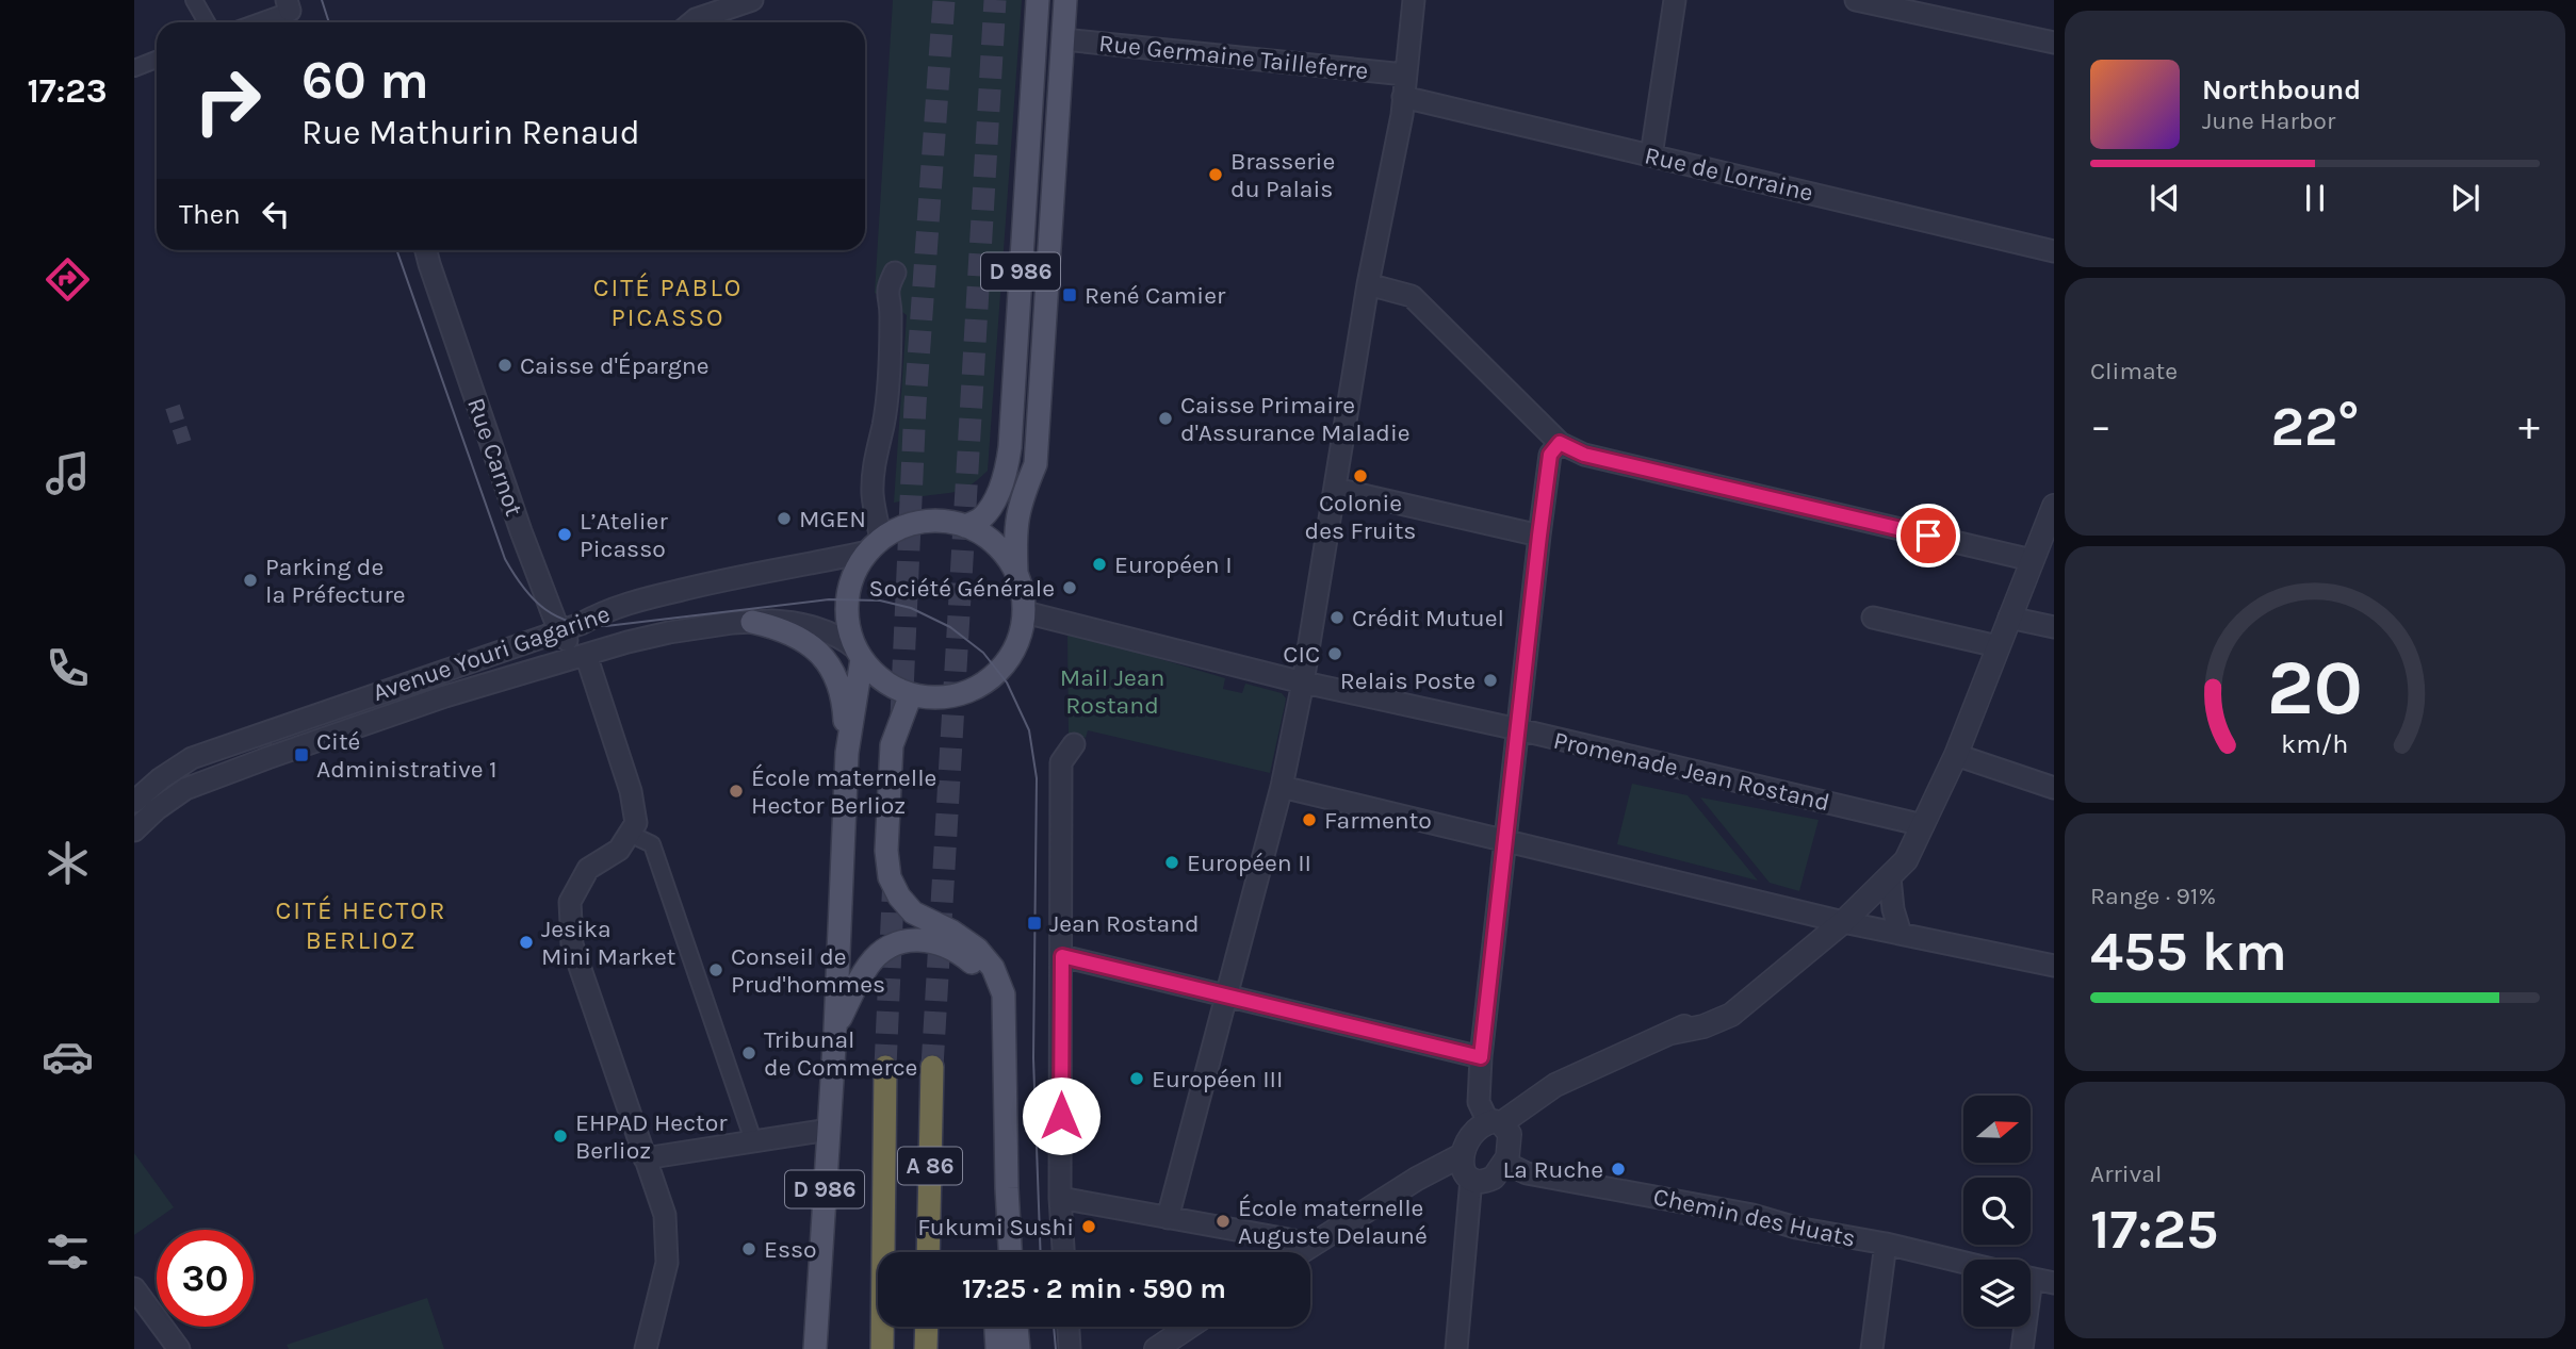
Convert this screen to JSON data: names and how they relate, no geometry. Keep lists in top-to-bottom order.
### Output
{
  "streets": {
    "highway": ["A 86"],
    "main road": ["D 986"],
    "street": [
      "Rue Germaine Tailleferre",
      "Rue de Lorraine",
      "Rue Carnot",
      "Avenue Youri Gagarine",
      "Promenade Jean Rostand",
      "Chemin des Huats"
    ]
  },
  "crossings": [
    ["Rue Germaine Tailleferre", "D 986"],
    ["D 986", "Avenue Youri Gagarine"],
    ["D 986", "Promenade Jean Rostand"],
    ["Rue Carnot", "Avenue Youri Gagarine"],
    ["Avenue Youri Gagarine", "Promenade Jean Rostand"]
  ],
  "districts": ["CITÉ PABLO PICASSO", "CITÉ HECTOR BERLIOZ"],
  "parks": ["Mail Jean Rostand"],
  "places": {
    "other": [
      "Brasserie du Palais",
      "Caisse d'Épargne",
      "Caisse Primaire d'Assurance Maladie",
      "Colonie des Fruits",
      "MGEN",
      "L’Atelier Picasso",
      "Européen I",
      "Parking de la Préfecture",
      "Société Générale",
      "Crédit Mutuel",
      "CIC",
      "Relais Poste",
      "École maternelle Hector Berlioz",
      "Farmento",
      "Européen II",
      "Jesika Mini Market",
      "Conseil de Prud'hommes",
      "Tribunal de Commerce",
      "Européen III",
      "EHPAD Hector Berlioz",
      "La Ruche",
      "École maternelle Auguste Delauné",
      "Fukumi Sushi",
      "Esso"
    ],
    "transit": ["René Camier", "Cité Administrative 1", "Jean Rostand"]
  },
  "north": "right",
  "page": {
    "tabs": "17:23",
    "turn": ["60 m", "Rue Mathurin Renaud"],
    "song": ["Northbound", "June Harbor"],
    "then": "Then",
    "tile": [
      "Climate",
      ["Range · 91%", "455 km"],
      ["Arrival", "17:25"]
    ],
    "heat": ["−", "22°", "+"],
    "limit": "30",
    "trip": "17:25 · 2 min · 590 m",
    "gauge": ["20", "km/h"]
  }
}
